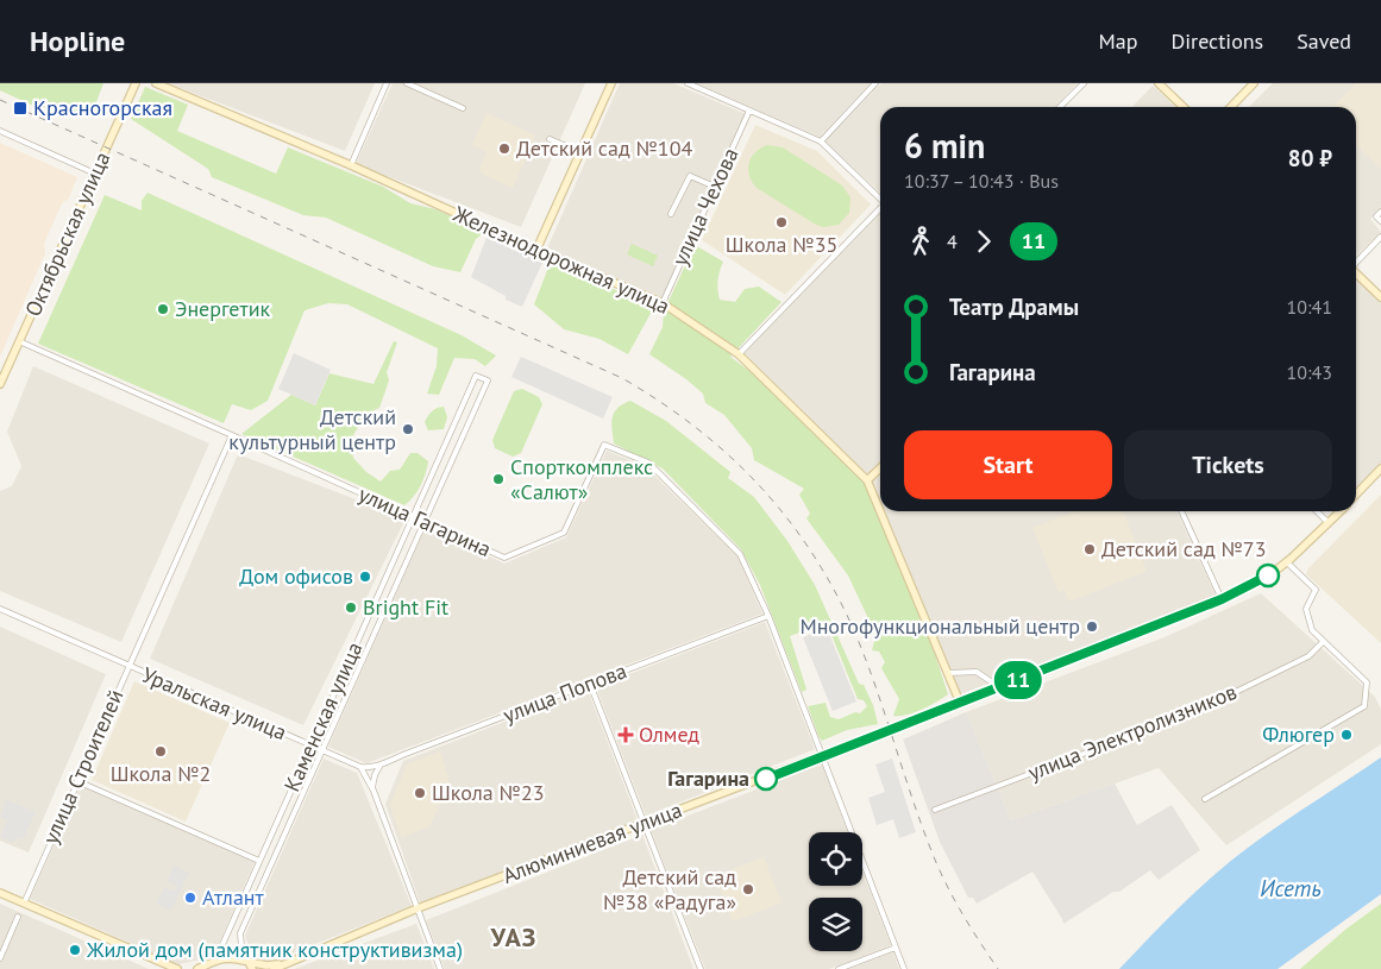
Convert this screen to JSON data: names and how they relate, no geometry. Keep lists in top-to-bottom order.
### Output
{
  "streets": {
    "main road": ["Октябрьская улица", "Железнодорожная улица", "Алюминиевая улица"],
    "street": [
      "улица Чехова",
      "улица Гагарина",
      "улица Попова",
      "Уральская улица",
      "Каменская улица",
      "улица Электролизников",
      "улица Строителей"
    ]
  },
  "crossings": [
    ["улица Чехова", "Железнодорожная улица"],
    ["Октябрьская улица", "улица Гагарина"],
    ["Железнодорожная улица", "Алюминиевая улица"],
    ["улица Гагарина", "улица Попова"],
    ["улица Гагарина", "Каменская улица"],
    ["улица Гагарина", "улица Строителей"],
    ["улица Гагарина", "Алюминиевая улица"],
    ["улица Попова", "Уральская улица"],
    ["Уральская улица", "Каменская улица"],
    ["Уральская улица", "улица Строителей"]
  ],
  "districts": ["УАЗ"],
  "water": ["Исеть"],
  "places": {
    "transit": ["Красногорская"],
    "other": [
      "Детский сад №104",
      "Школа №35",
      "Энергетик",
      "Детский культурный центр",
      "Спорткомплекс «Салют»",
      "Детский сад №73",
      "Дом офисов",
      "Bright Fit",
      "Многофункциональный центр",
      "Флюгер",
      "Школа №2",
      "Гагарина",
      "Школа №23",
      "Детский сад №38 «Радуга»",
      "Атлант",
      "Жилой дом (памятник конструктивизма)"
    ],
    "health": ["Олмед"]
  },
  "lines": ["bus line 11"],
  "page": {
    "header": "Hopline",
    "nav": ["Map", "Directions", "Saved"],
    "on_map": "11",
    "heading": ["6 min", "10:37 – 10:43 · Bus", "80 ₽"],
    "legs": ["4", "11"],
    "list": [
      {
        "name": "Театр Драмы",
        "value": "10:41"
      },
      {
        "name": "Гагарина",
        "value": "10:43"
      }
    ],
    "buttons": ["Start", "Tickets"]
  }
}
